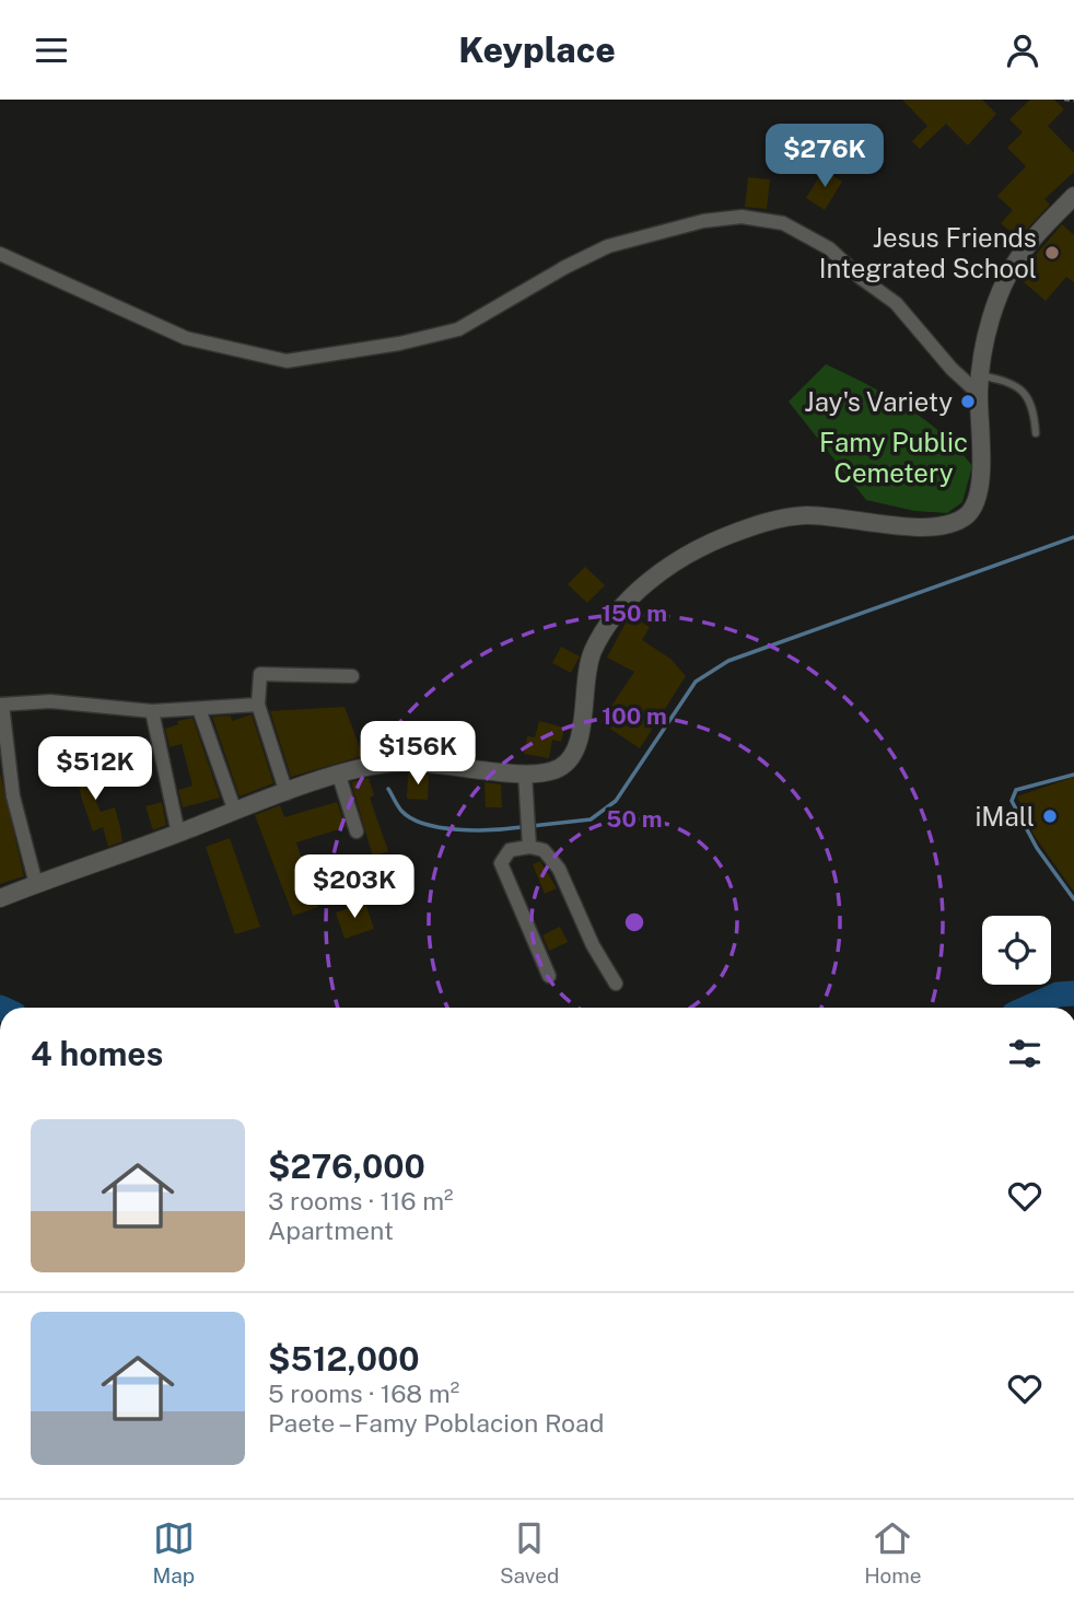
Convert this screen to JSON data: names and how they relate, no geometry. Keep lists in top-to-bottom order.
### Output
{
  "parks": ["Famy Public Cemetery"],
  "places": ["Jesus Friends Integrated School", "Jay's Variety", "iMall"],
  "page": {
    "header": "Keyplace",
    "price": [
      "$276K",
      "$156K",
      "$512K",
      "$203K"
    ],
    "heading": "4 homes",
    "list": [
      {
        "name": "$276,000",
        "note": "3 rooms · 116 m² · Apartment"
      },
      {
        "name": "$512,000",
        "note": "5 rooms · 168 m² · Paete – Famy Poblacion Road"
      }
    ],
    "tabs": ["Map", "Saved", "Home"]
  },
  "rings": ["150 m", "100 m", "50 m"]
}
